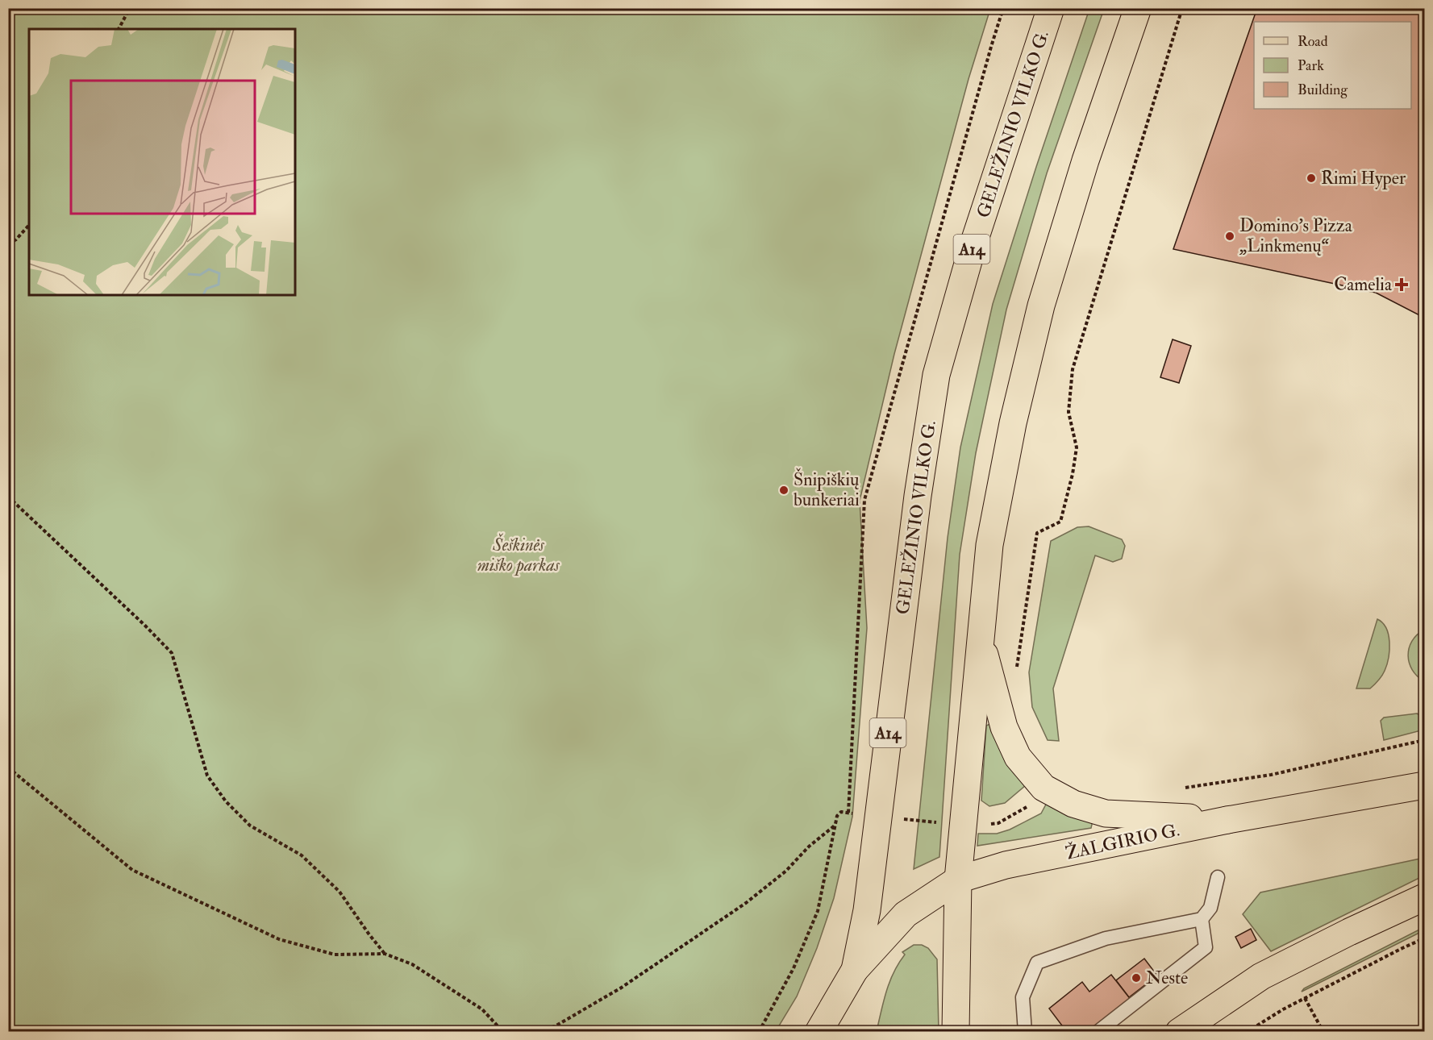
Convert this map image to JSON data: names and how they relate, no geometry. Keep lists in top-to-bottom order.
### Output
{
  "streets": {
    "main road": ["GELEŽINIO VILKO G.", "A14", "ŽALGIRIO G."]
  },
  "crossings": [
    ["GELEŽINIO VILKO G.", "ŽALGIRIO G."]
  ],
  "parks": ["Šeškinės miško parkas"],
  "places": {
    "other": [
      "Rimi Hyper",
      "Domino's Pizza „Linkmenų“",
      "Šnipiškių bunkeriai",
      "Neste"
    ],
    "health": ["Camelia"]
  },
  "legend": ["Road", "Park", "Building"]
}
